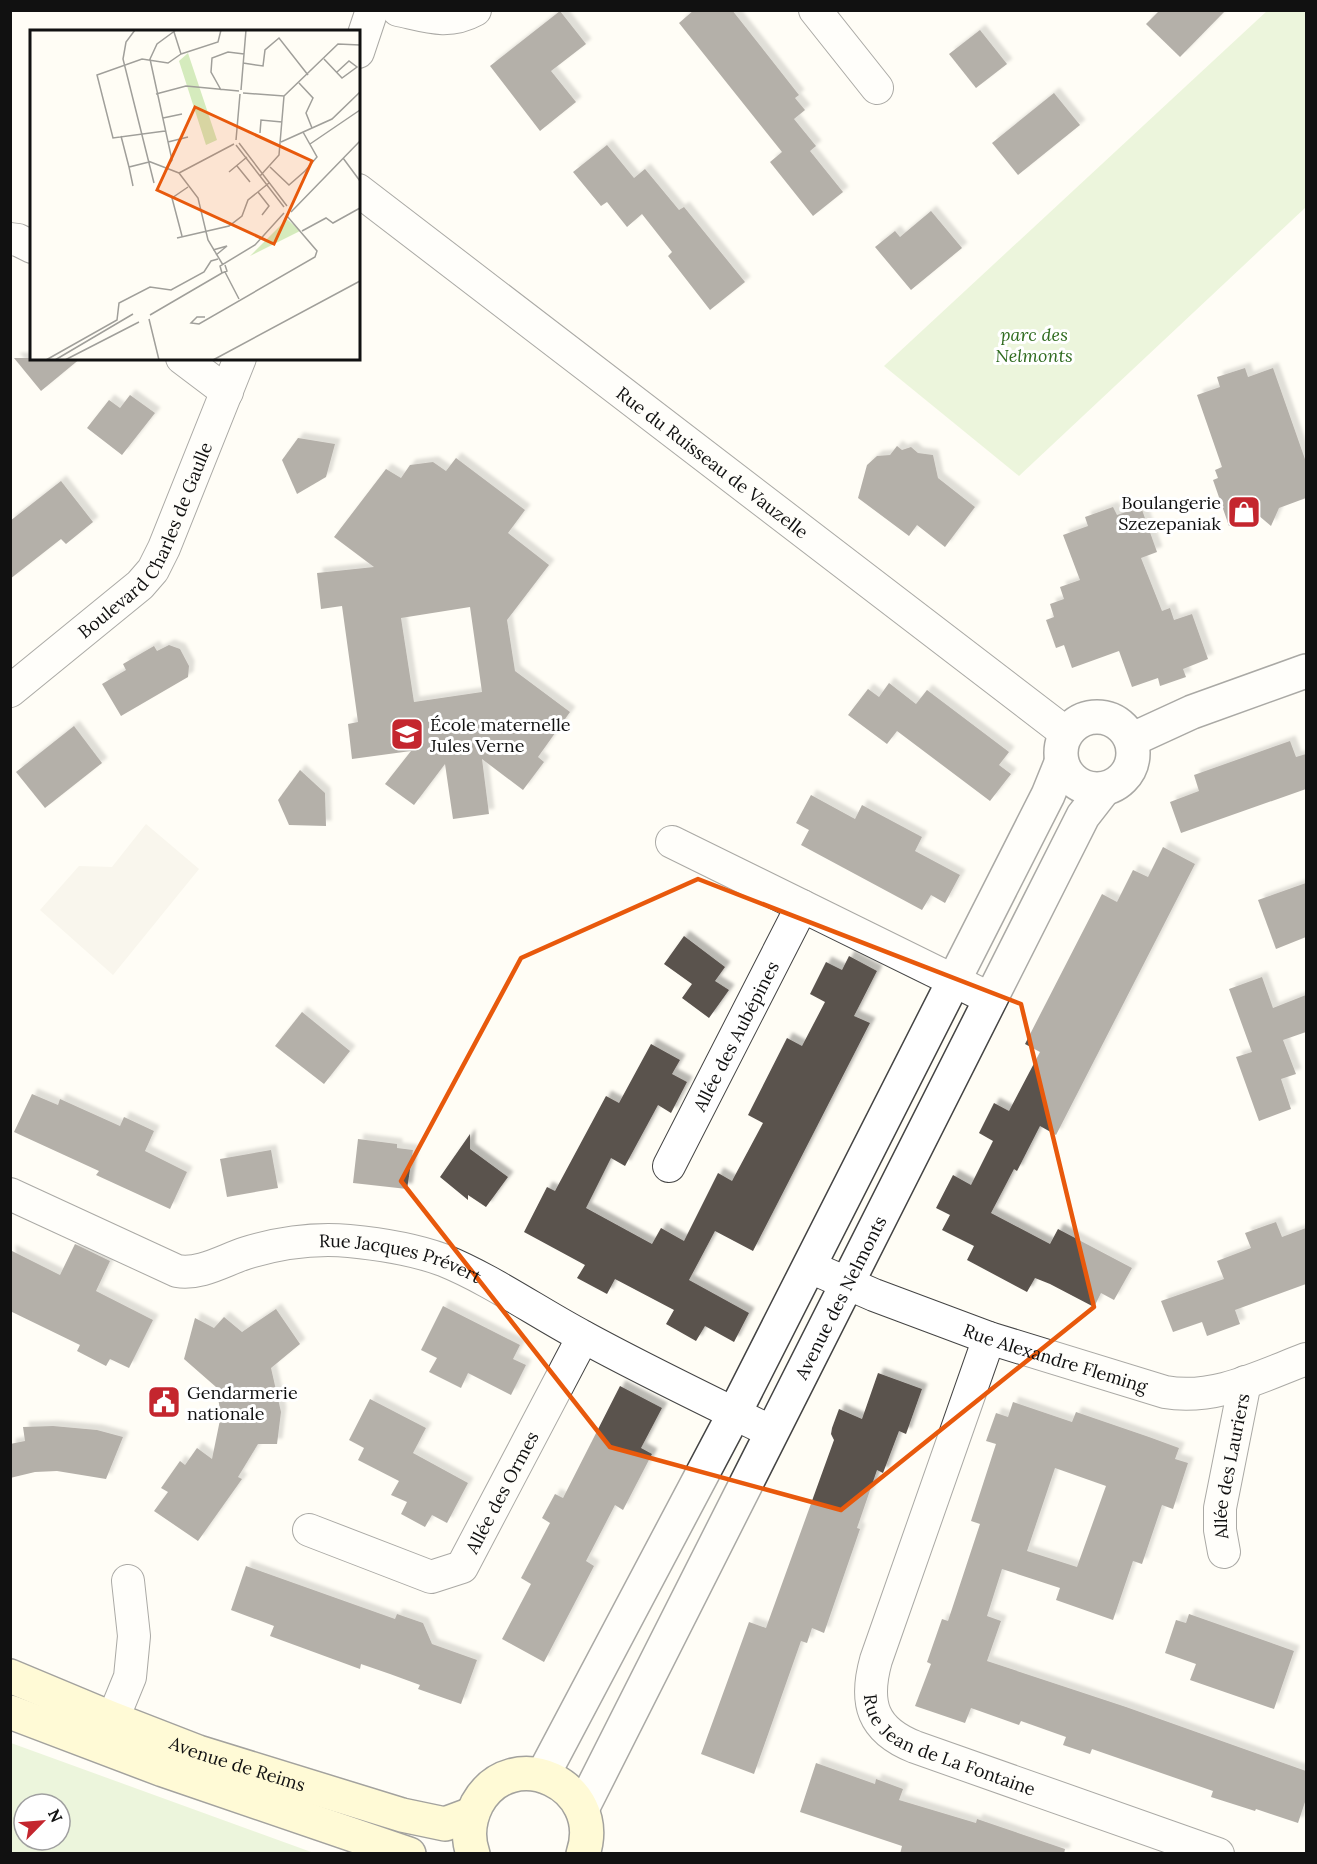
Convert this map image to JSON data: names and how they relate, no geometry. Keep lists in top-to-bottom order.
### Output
{
  "streets": {
    "main road": ["Avenue de Reims"],
    "street": [
      "Rue du Ruisseau de Vauzelle",
      "Boulevard Charles de Gaulle",
      "Allée des Aubépines",
      "Rue Jacques Prévert",
      "Avenue des Nelmonts",
      "Rue Alexandre Fleming",
      "Allée des Lauriers",
      "Allée des Ormes",
      "Rue Jean de La Fontaine"
    ]
  },
  "crossings": [
    ["Rue du Ruisseau de Vauzelle", "Avenue des Nelmonts"],
    ["Rue Jacques Prévert", "Avenue des Nelmonts"],
    ["Rue Jacques Prévert", "Allée des Ormes"],
    ["Avenue des Nelmonts", "Rue Alexandre Fleming"],
    ["Rue Alexandre Fleming", "Allée des Lauriers"],
    ["Rue Alexandre Fleming", "Rue Jean de La Fontaine"]
  ],
  "parks": ["parc des Nelmonts"],
  "places": {
    "shop": ["Boulangerie Szezepaniak"],
    "school or university": ["École maternelle Jules Verne"],
    "public building": ["Gendarmerie nationale"]
  },
  "north": "top right"
}
